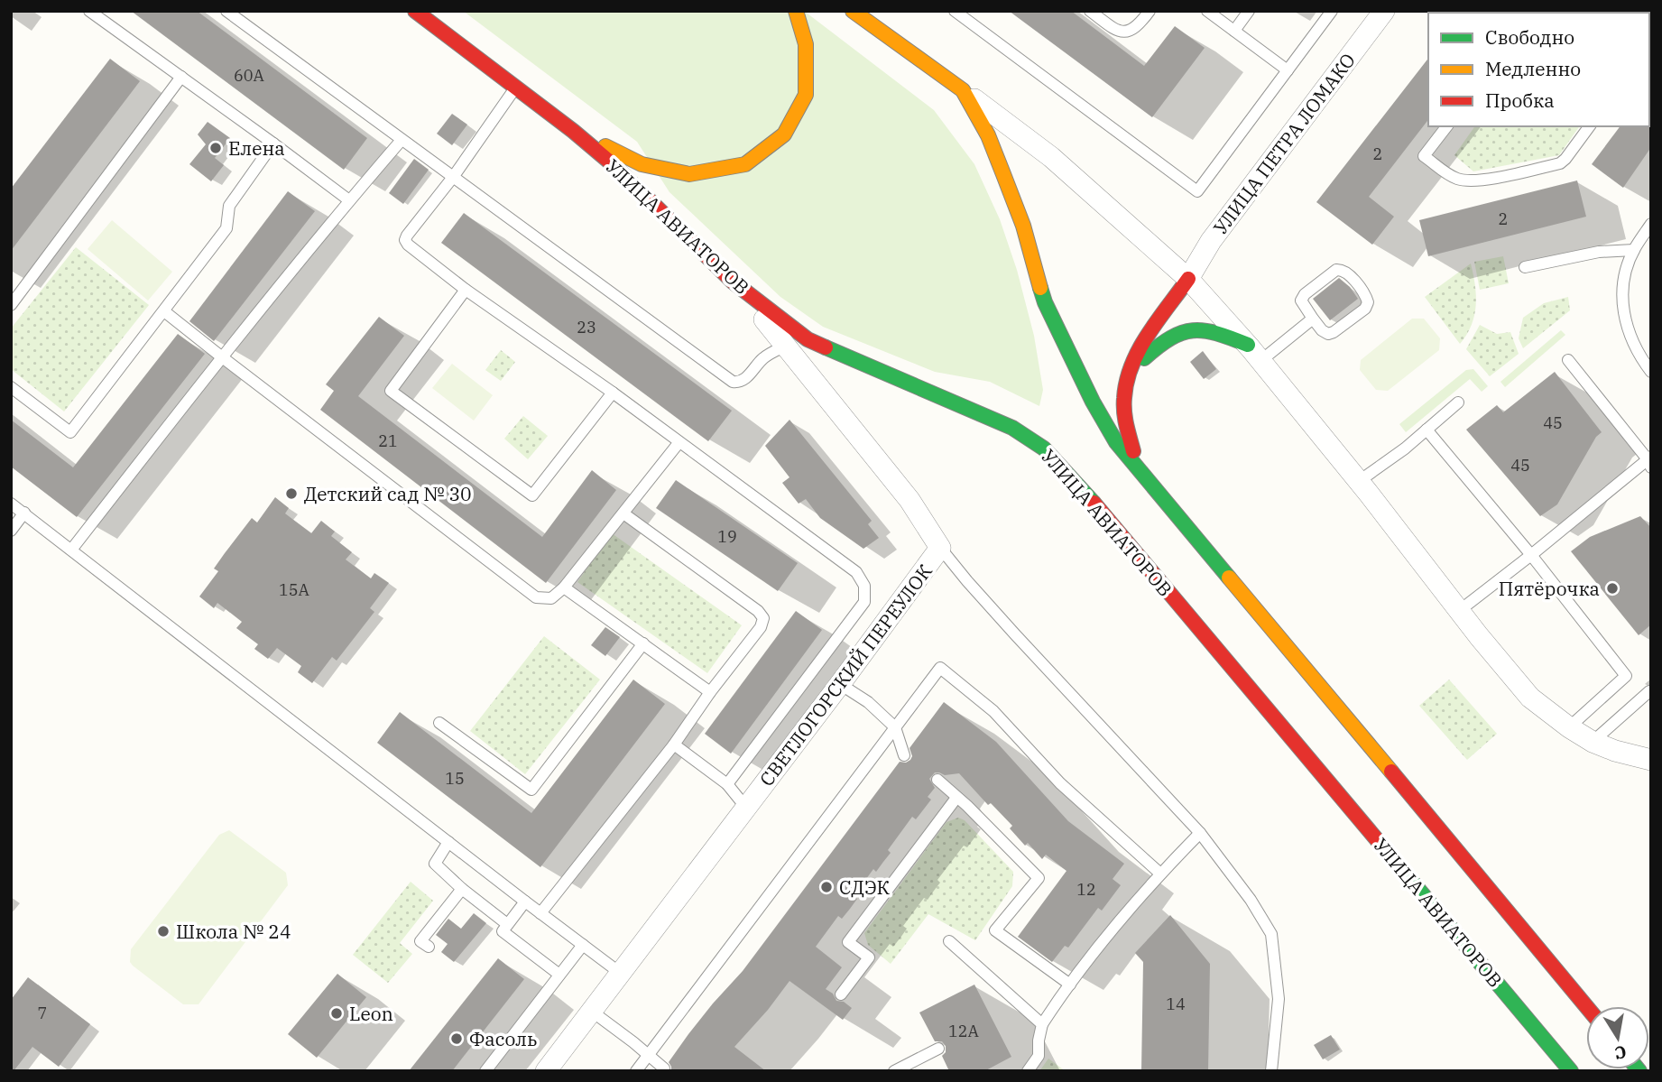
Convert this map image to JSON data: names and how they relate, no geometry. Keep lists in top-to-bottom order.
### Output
{
  "streets": {
    "main road": ["УЛИЦА АВИАТОРОВ"],
    "street": ["УЛИЦА ПЕТРА ЛОМАКО", "СВЕТЛОГОРСКИЙ ПЕРЕУЛОК"]
  },
  "crossings": [
    ["УЛИЦА АВИАТОРОВ", "СВЕТЛОГОРСКИЙ ПЕРЕУЛОК"]
  ],
  "places": [
    "Елена",
    "Детский сад № 30",
    "Пятёрочка",
    "СДЭК",
    "Школа № 24",
    "Leon",
    "Фасоль"
  ],
  "house_numbers": [
    "60А",
    "2",
    "2",
    "23",
    "45",
    "21",
    "45",
    "19",
    "15А",
    "15",
    "12",
    "14",
    "7",
    "12А"
  ],
  "legend": ["Свободно", "Медленно", "Пробка"],
  "north": "bottom"
}
